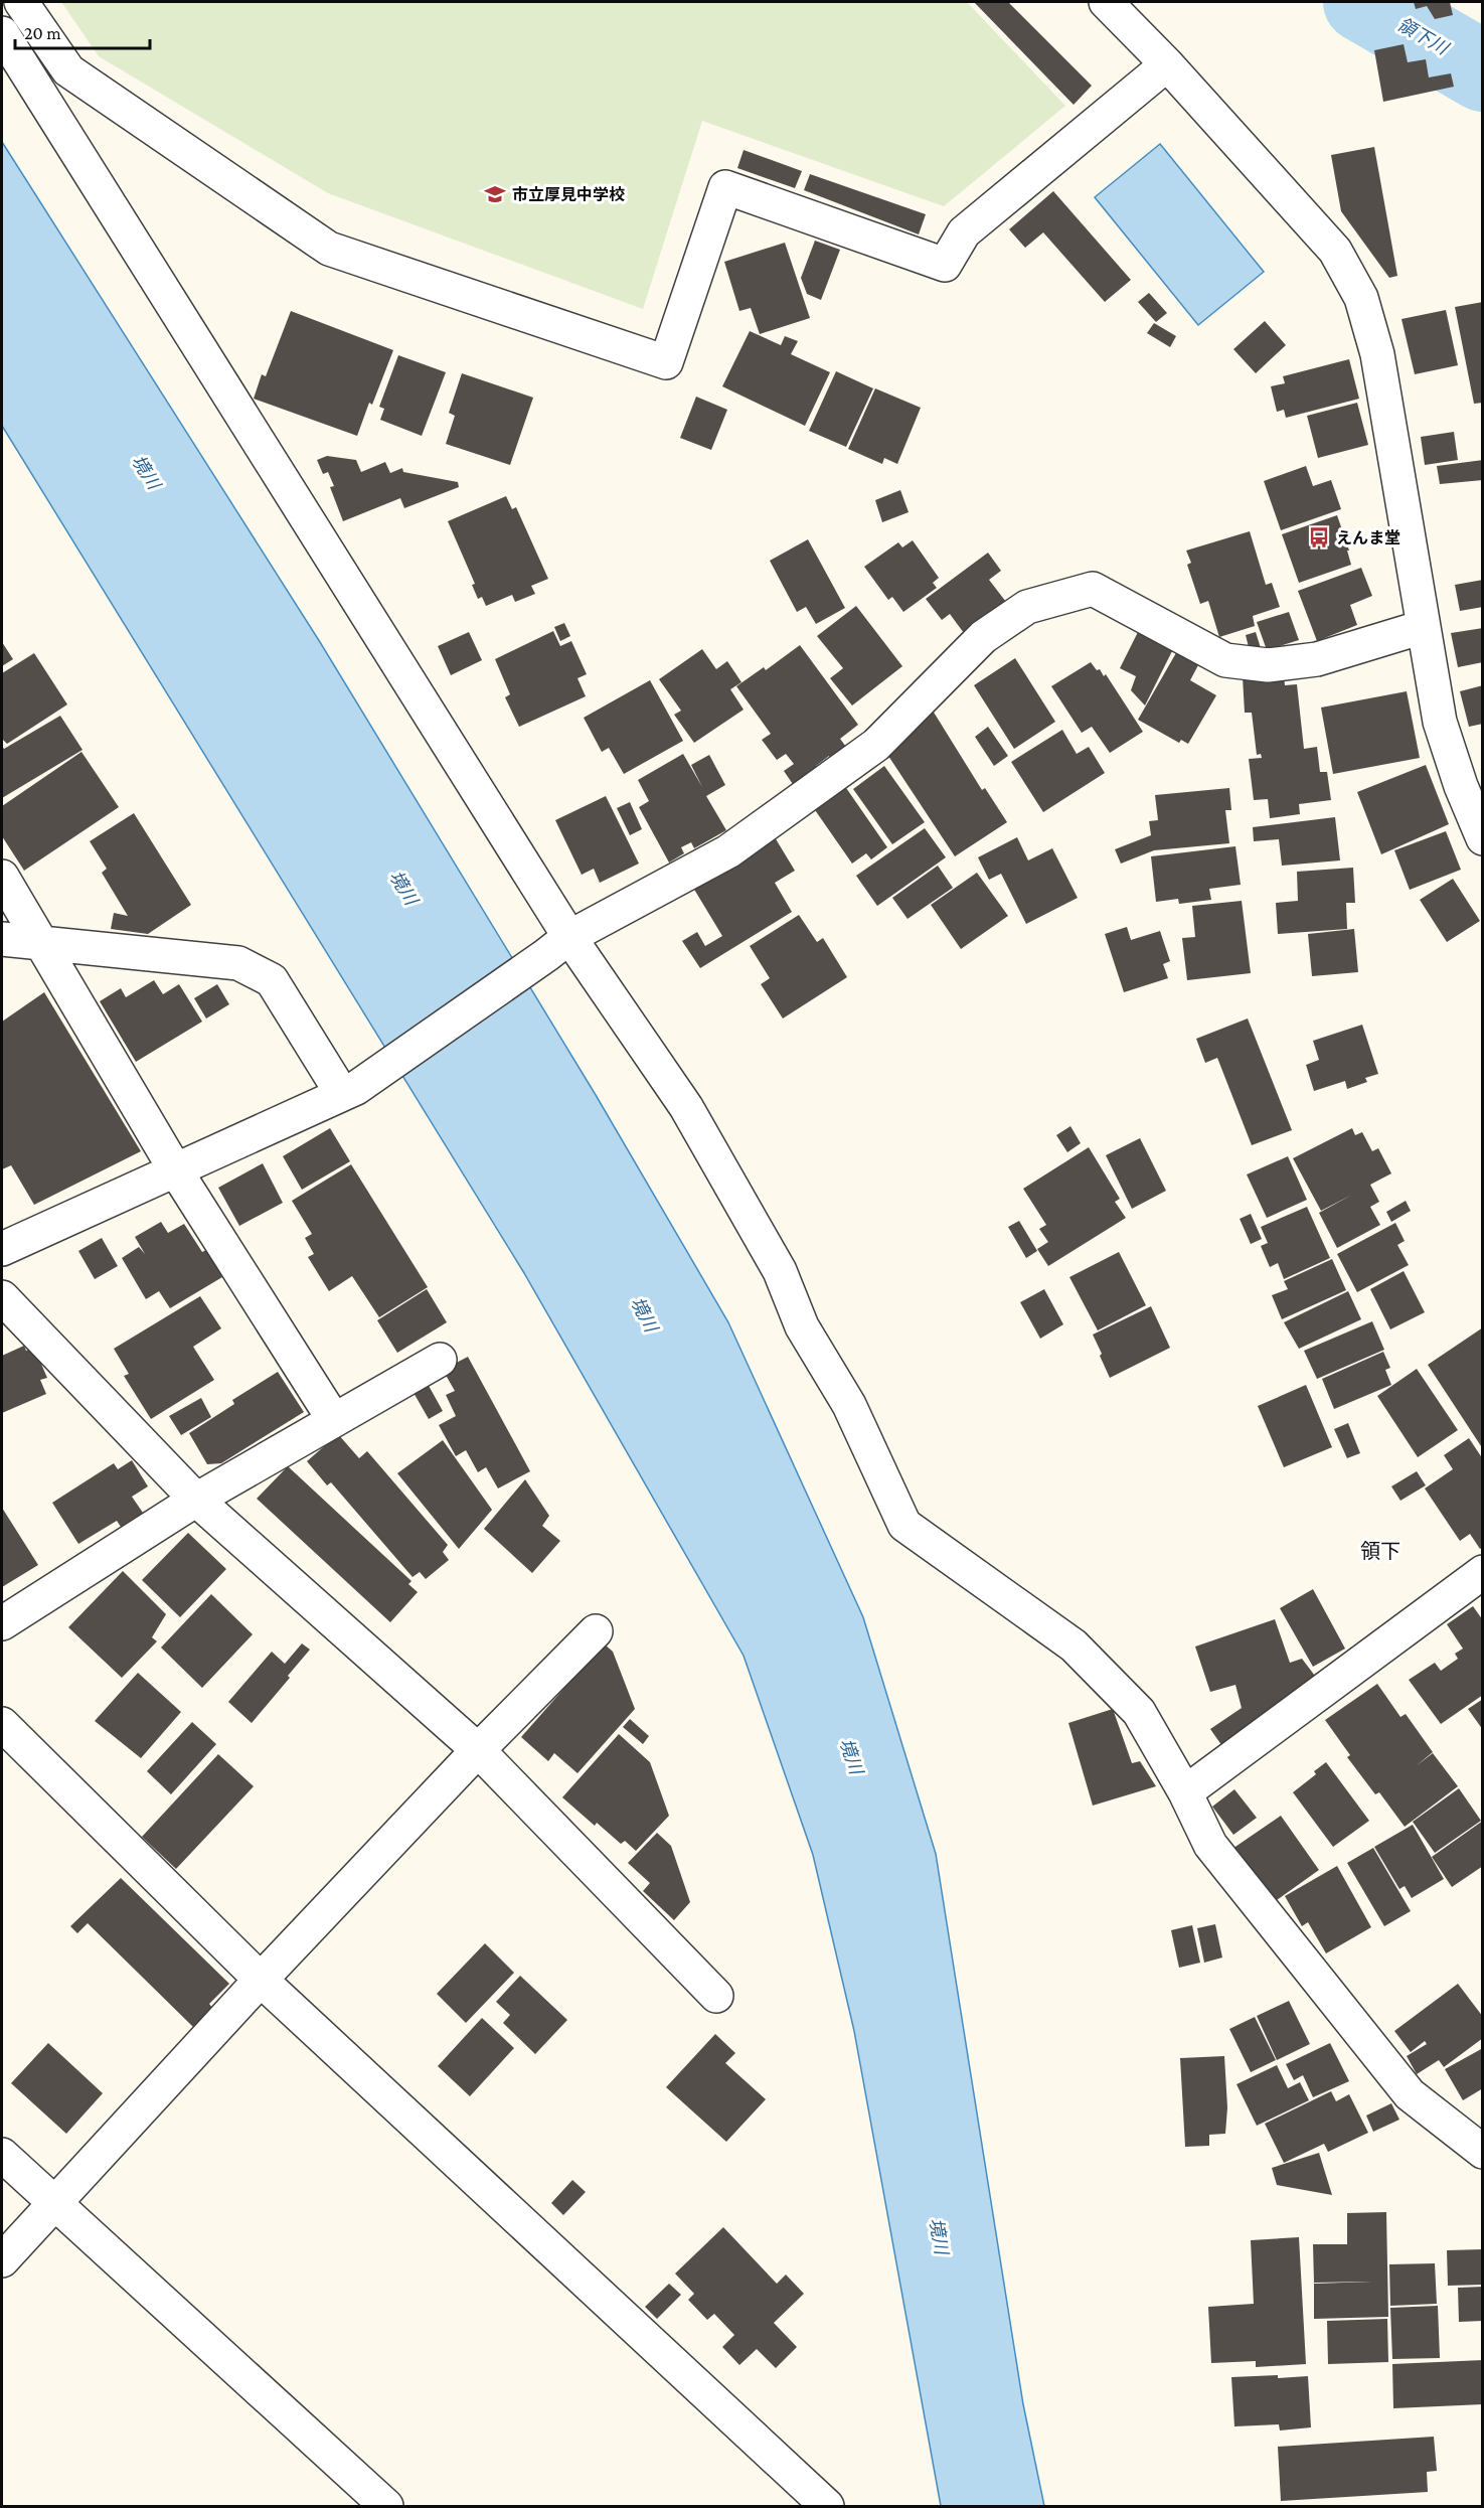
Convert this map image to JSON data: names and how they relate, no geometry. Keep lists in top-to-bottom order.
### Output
{
  "districts": ["領下"],
  "water": ["領下川", "境川"],
  "places": {
    "school or university": ["市立厚見中学校"],
    "bus stop": ["えんま堂"]
  },
  "scale_bar": "20 m"
}
